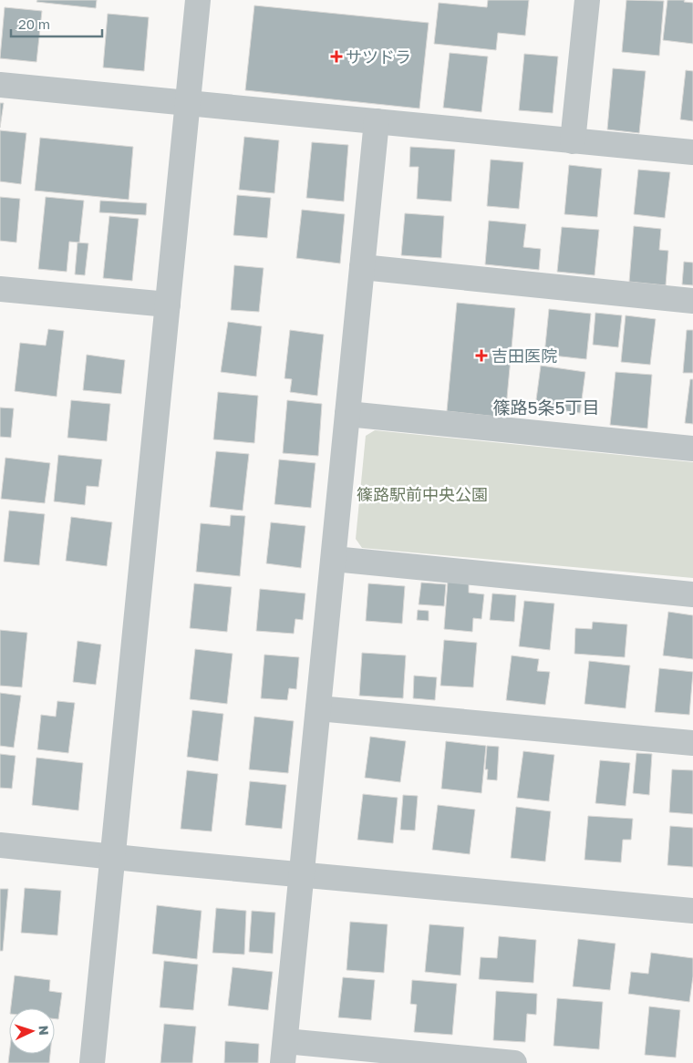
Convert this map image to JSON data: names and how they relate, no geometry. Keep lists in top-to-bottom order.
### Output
{
  "districts": ["篠路5条5丁目"],
  "parks": ["篠路駅前中央公園"],
  "places": {
    "health": ["サツドラ", "吉田医院"]
  },
  "scale_bar": "20 m",
  "north": "right"
}
